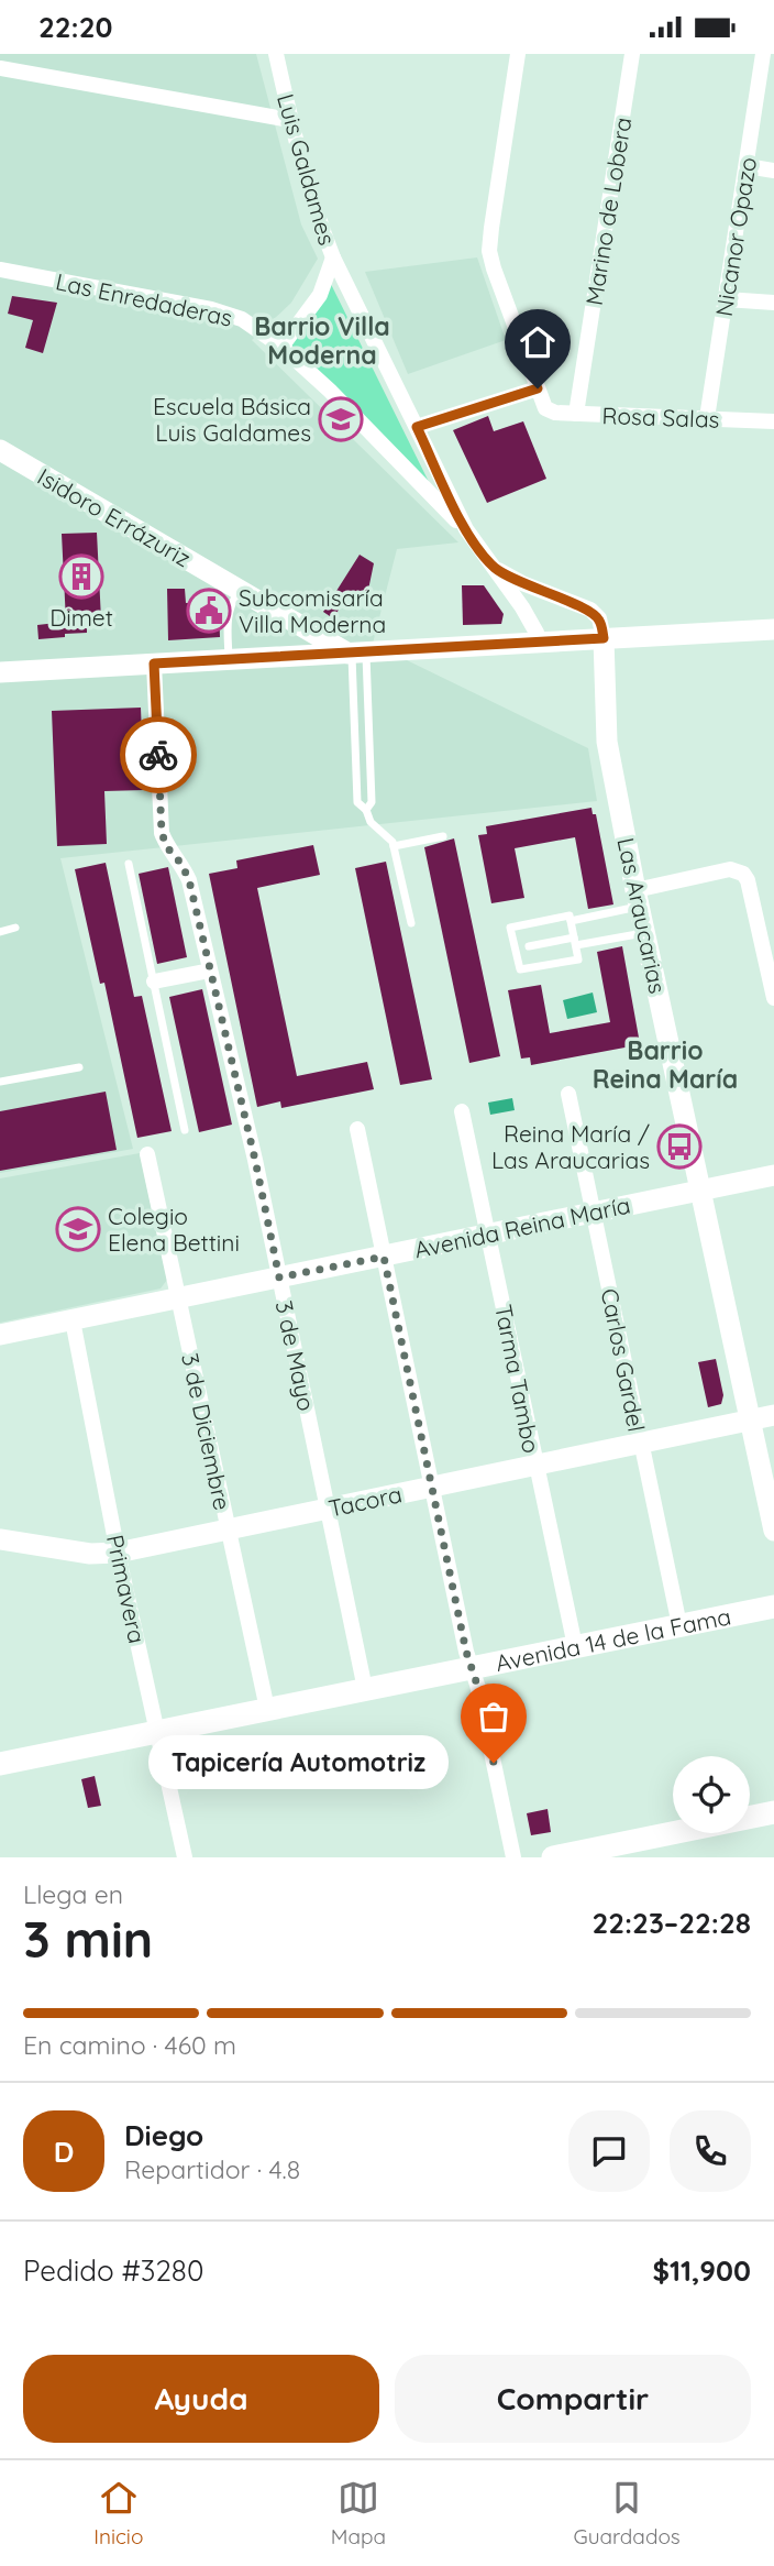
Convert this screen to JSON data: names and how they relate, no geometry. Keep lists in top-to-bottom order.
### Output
{
  "streets": {
    "main road": ["Avenida 14 de la Fama"],
    "street": [
      "Luis Galdames",
      "Marino de Lobera",
      "Nicanor Opazo",
      "Las Enredaderas",
      "Rosa Salas",
      "Isidoro Errázuriz",
      "Las Araucarias",
      "Avenida Reina María",
      "3 de Mayo",
      "Carlos Gardel",
      "Tarma Tambo",
      "3 de Diciembre",
      "Tacora",
      "Primavera"
    ]
  },
  "crossings": [
    ["Luis Galdames", "Las Enredaderas"],
    ["Luis Galdames", "Las Araucarias"],
    ["Marino de Lobera", "Rosa Salas"],
    ["Nicanor Opazo", "Rosa Salas"],
    ["Las Araucarias", "Avenida Reina María"],
    ["Las Araucarias", "Tacora"],
    ["Avenida Reina María", "3 de Mayo"],
    ["Avenida Reina María", "Carlos Gardel"],
    ["Avenida Reina María", "Tarma Tambo"],
    ["Avenida Reina María", "3 de Diciembre"],
    ["Avenida Reina María", "Primavera"],
    ["3 de Mayo", "Tacora"],
    ["3 de Mayo", "Avenida 14 de la Fama"],
    ["Carlos Gardel", "Tacora"],
    ["Carlos Gardel", "Avenida 14 de la Fama"],
    ["Tarma Tambo", "Tacora"],
    ["Tarma Tambo", "Avenida 14 de la Fama"],
    ["3 de Diciembre", "Tacora"],
    ["3 de Diciembre", "Avenida 14 de la Fama"],
    ["Tacora", "Primavera"],
    ["Primavera", "Avenida 14 de la Fama"]
  ],
  "districts": ["Barrio Villa Moderna", "Barrio Reina María"],
  "places": {
    "school or university": ["Escuela Básica Luis Galdames", "Colegio Elena Bettini"],
    "building": ["Dimet"],
    "public building": ["Subcomisaría Villa Moderna"],
    "bus stop": ["Reina María / Las Araucarias"],
    "other": ["Tapicería Automotriz"]
  },
  "page": {
    "status": "22:20",
    "bubble": "Tapicería Automotriz",
    "heading": ["3 min", "Llega en", "22:23–22:28"],
    "panel": [
      "Diego",
      "Repartidor · 4.8",
      "Pedido #3280",
      "$11,900"
    ],
    "bar": "En camino · 460 m",
    "round": "D",
    "buttons": ["Ayuda", "Compartir"],
    "tabs": ["Inicio", "Mapa", "Guardados"]
  }
}
